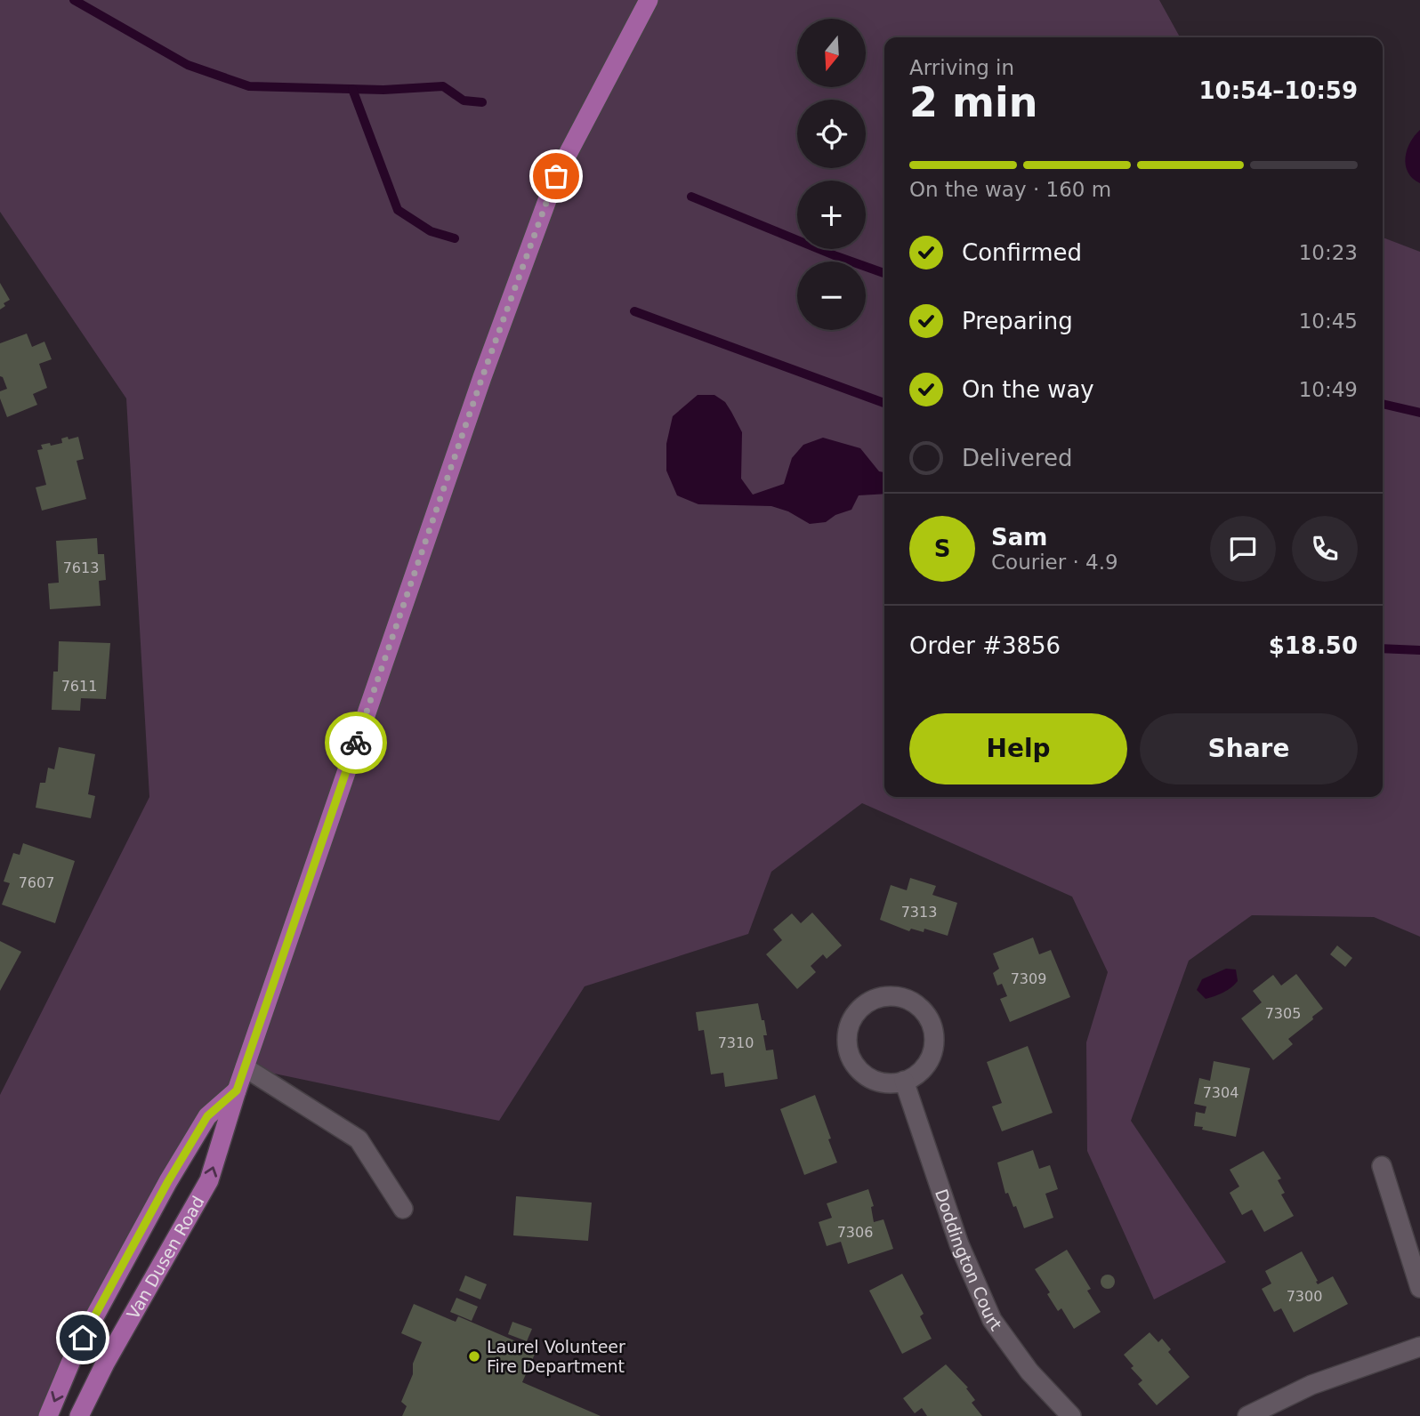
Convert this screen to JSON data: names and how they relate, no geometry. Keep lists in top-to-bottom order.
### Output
{
  "streets": {
    "main road": ["Van Dusen Road"],
    "street": ["Doddington Court"]
  },
  "places": ["Laurel Volunteer Fire Department"],
  "house_numbers": [
    "7613",
    "7611",
    "7607",
    "7313",
    "7309",
    "7305",
    "7310",
    "7304",
    "7306",
    "7300"
  ],
  "north": "bottom",
  "page": {
    "map_buttons": ["+", "−"],
    "heading": ["2 min", "Arriving in", "10:54–10:59"],
    "panel": [
      "Sam",
      "Courier · 4.9",
      "Order #3856",
      "$18.50"
    ],
    "bar": "On the way · 160 m",
    "list": [
      ["Confirmed", "10:23"],
      ["Preparing", "10:45"],
      ["On the way", "10:49"],
      "Delivered"
    ],
    "round": "S",
    "buttons": ["Help", "Share"]
  }
}
